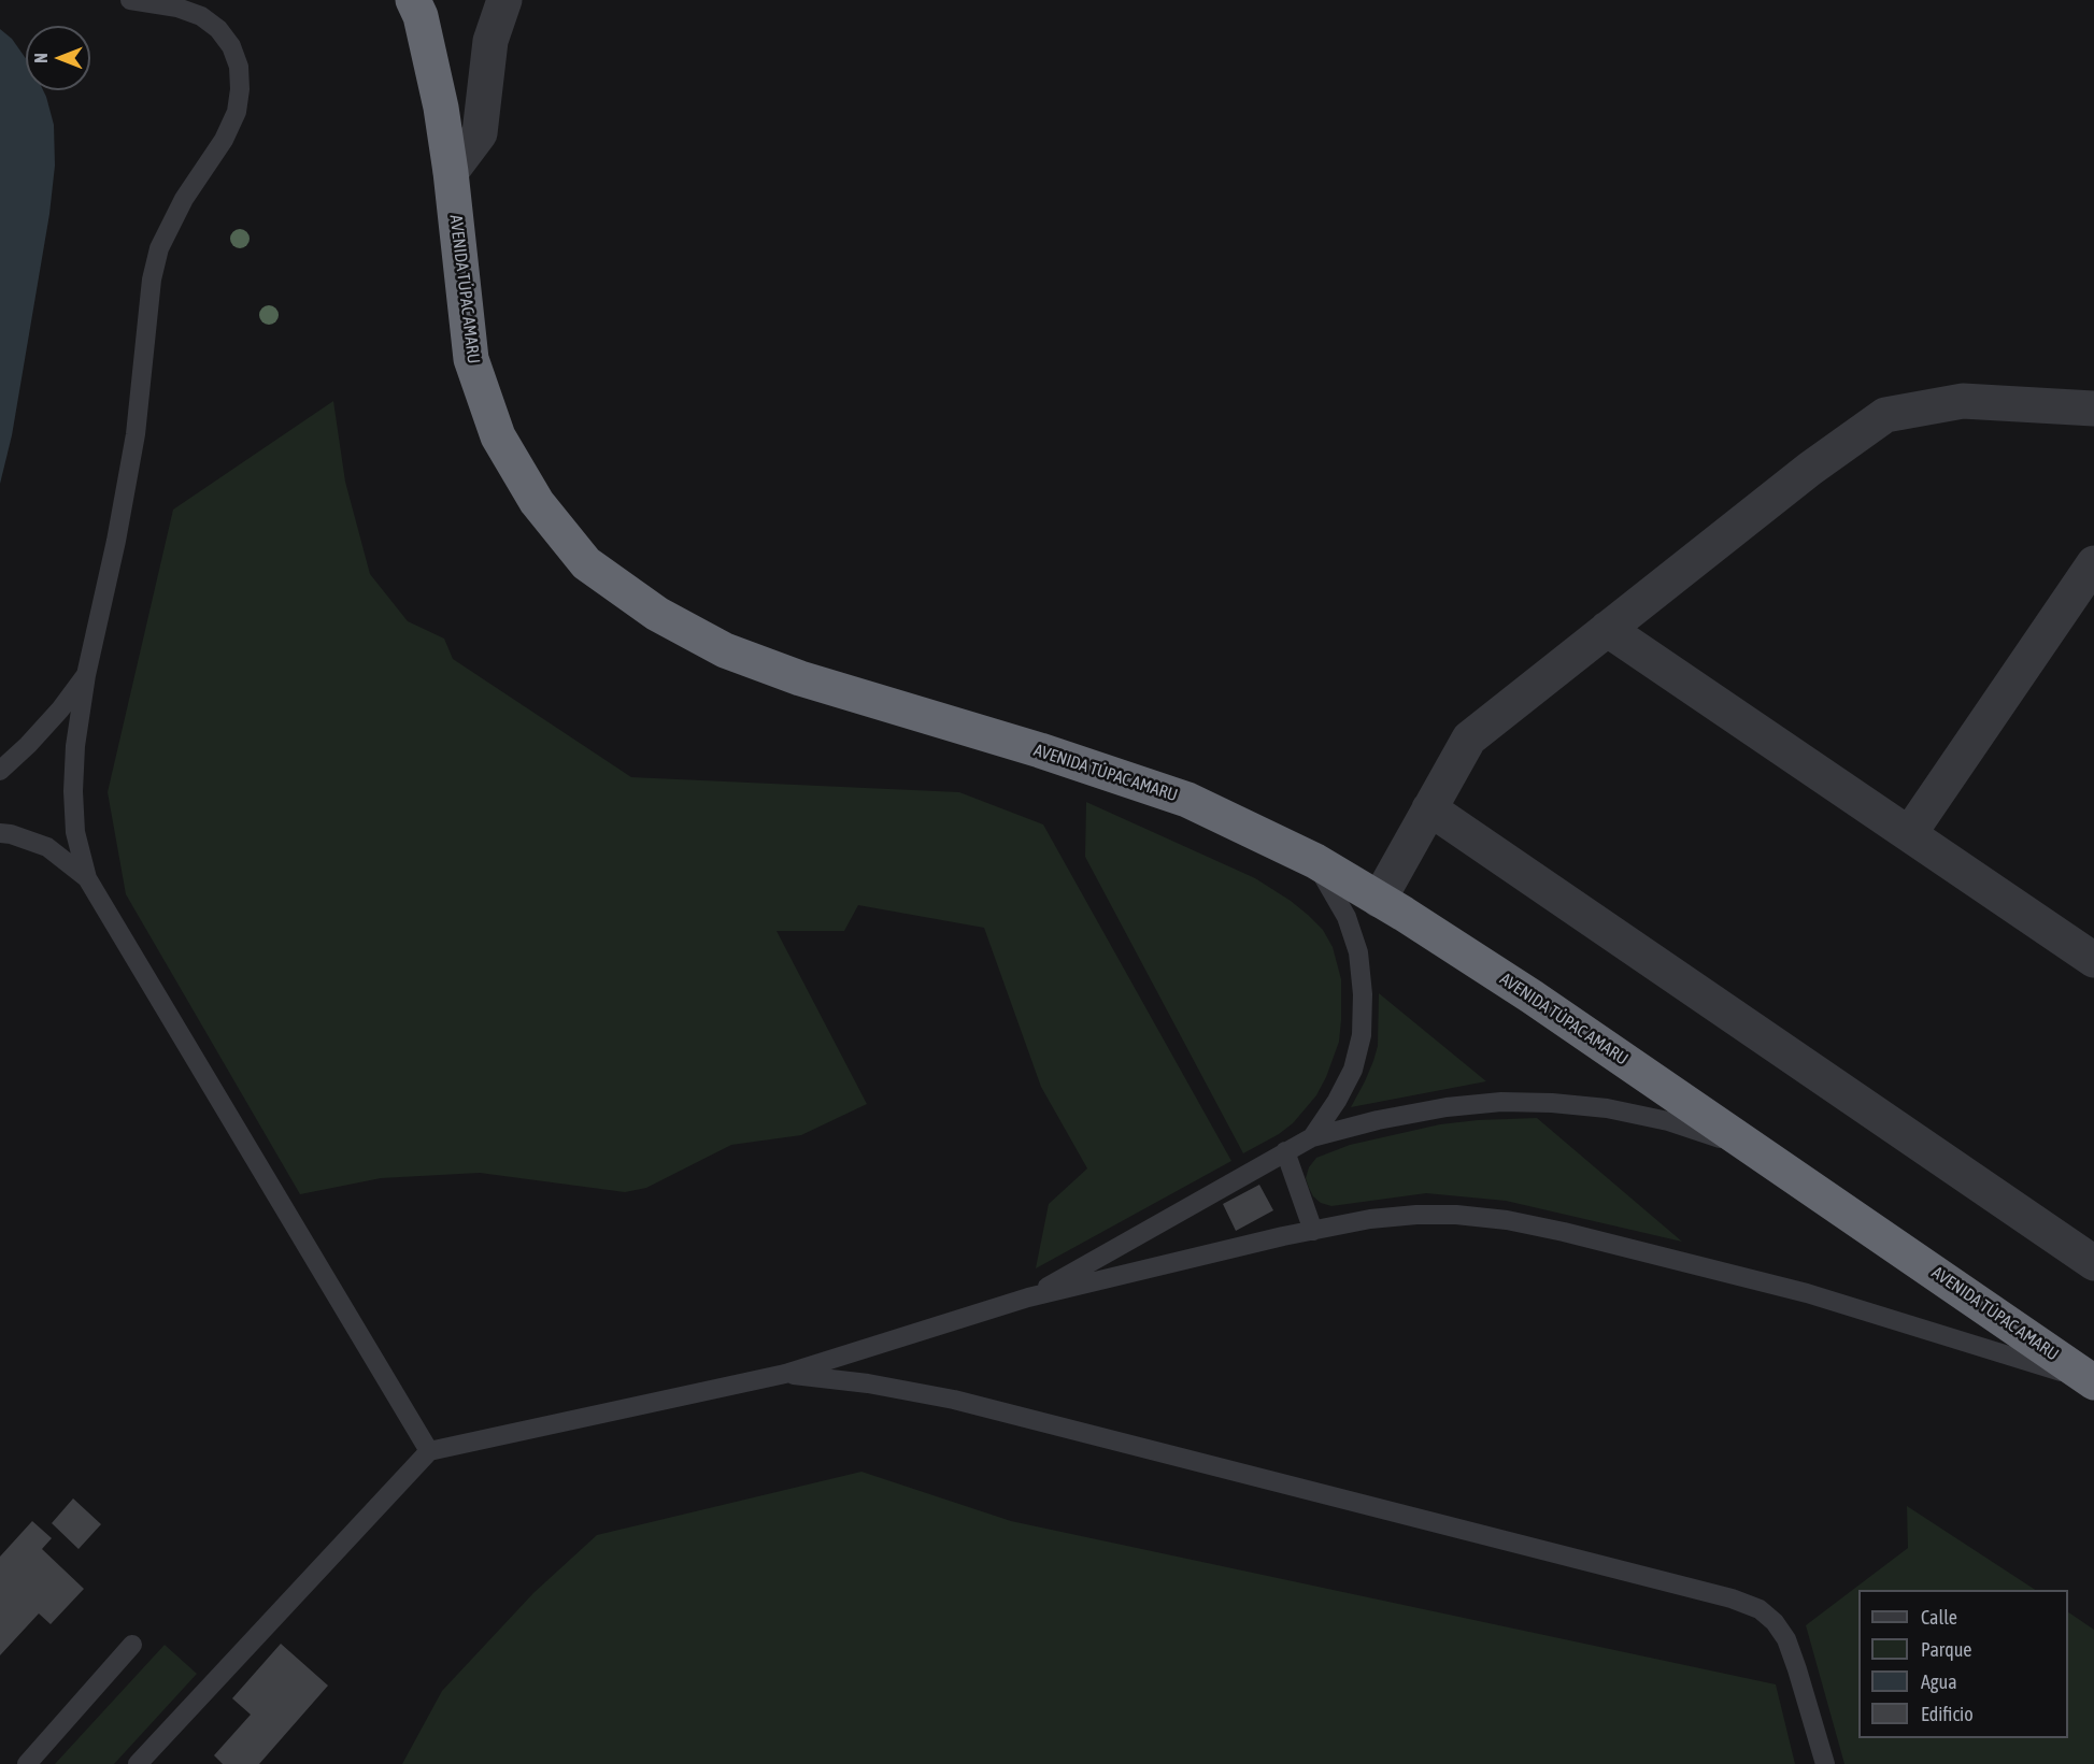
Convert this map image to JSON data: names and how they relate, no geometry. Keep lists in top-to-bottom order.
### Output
{
  "streets": {
    "highway": ["AVENIDA TÚPAC AMARU"]
  },
  "legend": [
    "Calle",
    "Parque",
    "Agua",
    "Edificio"
  ],
  "north": "left"
}
